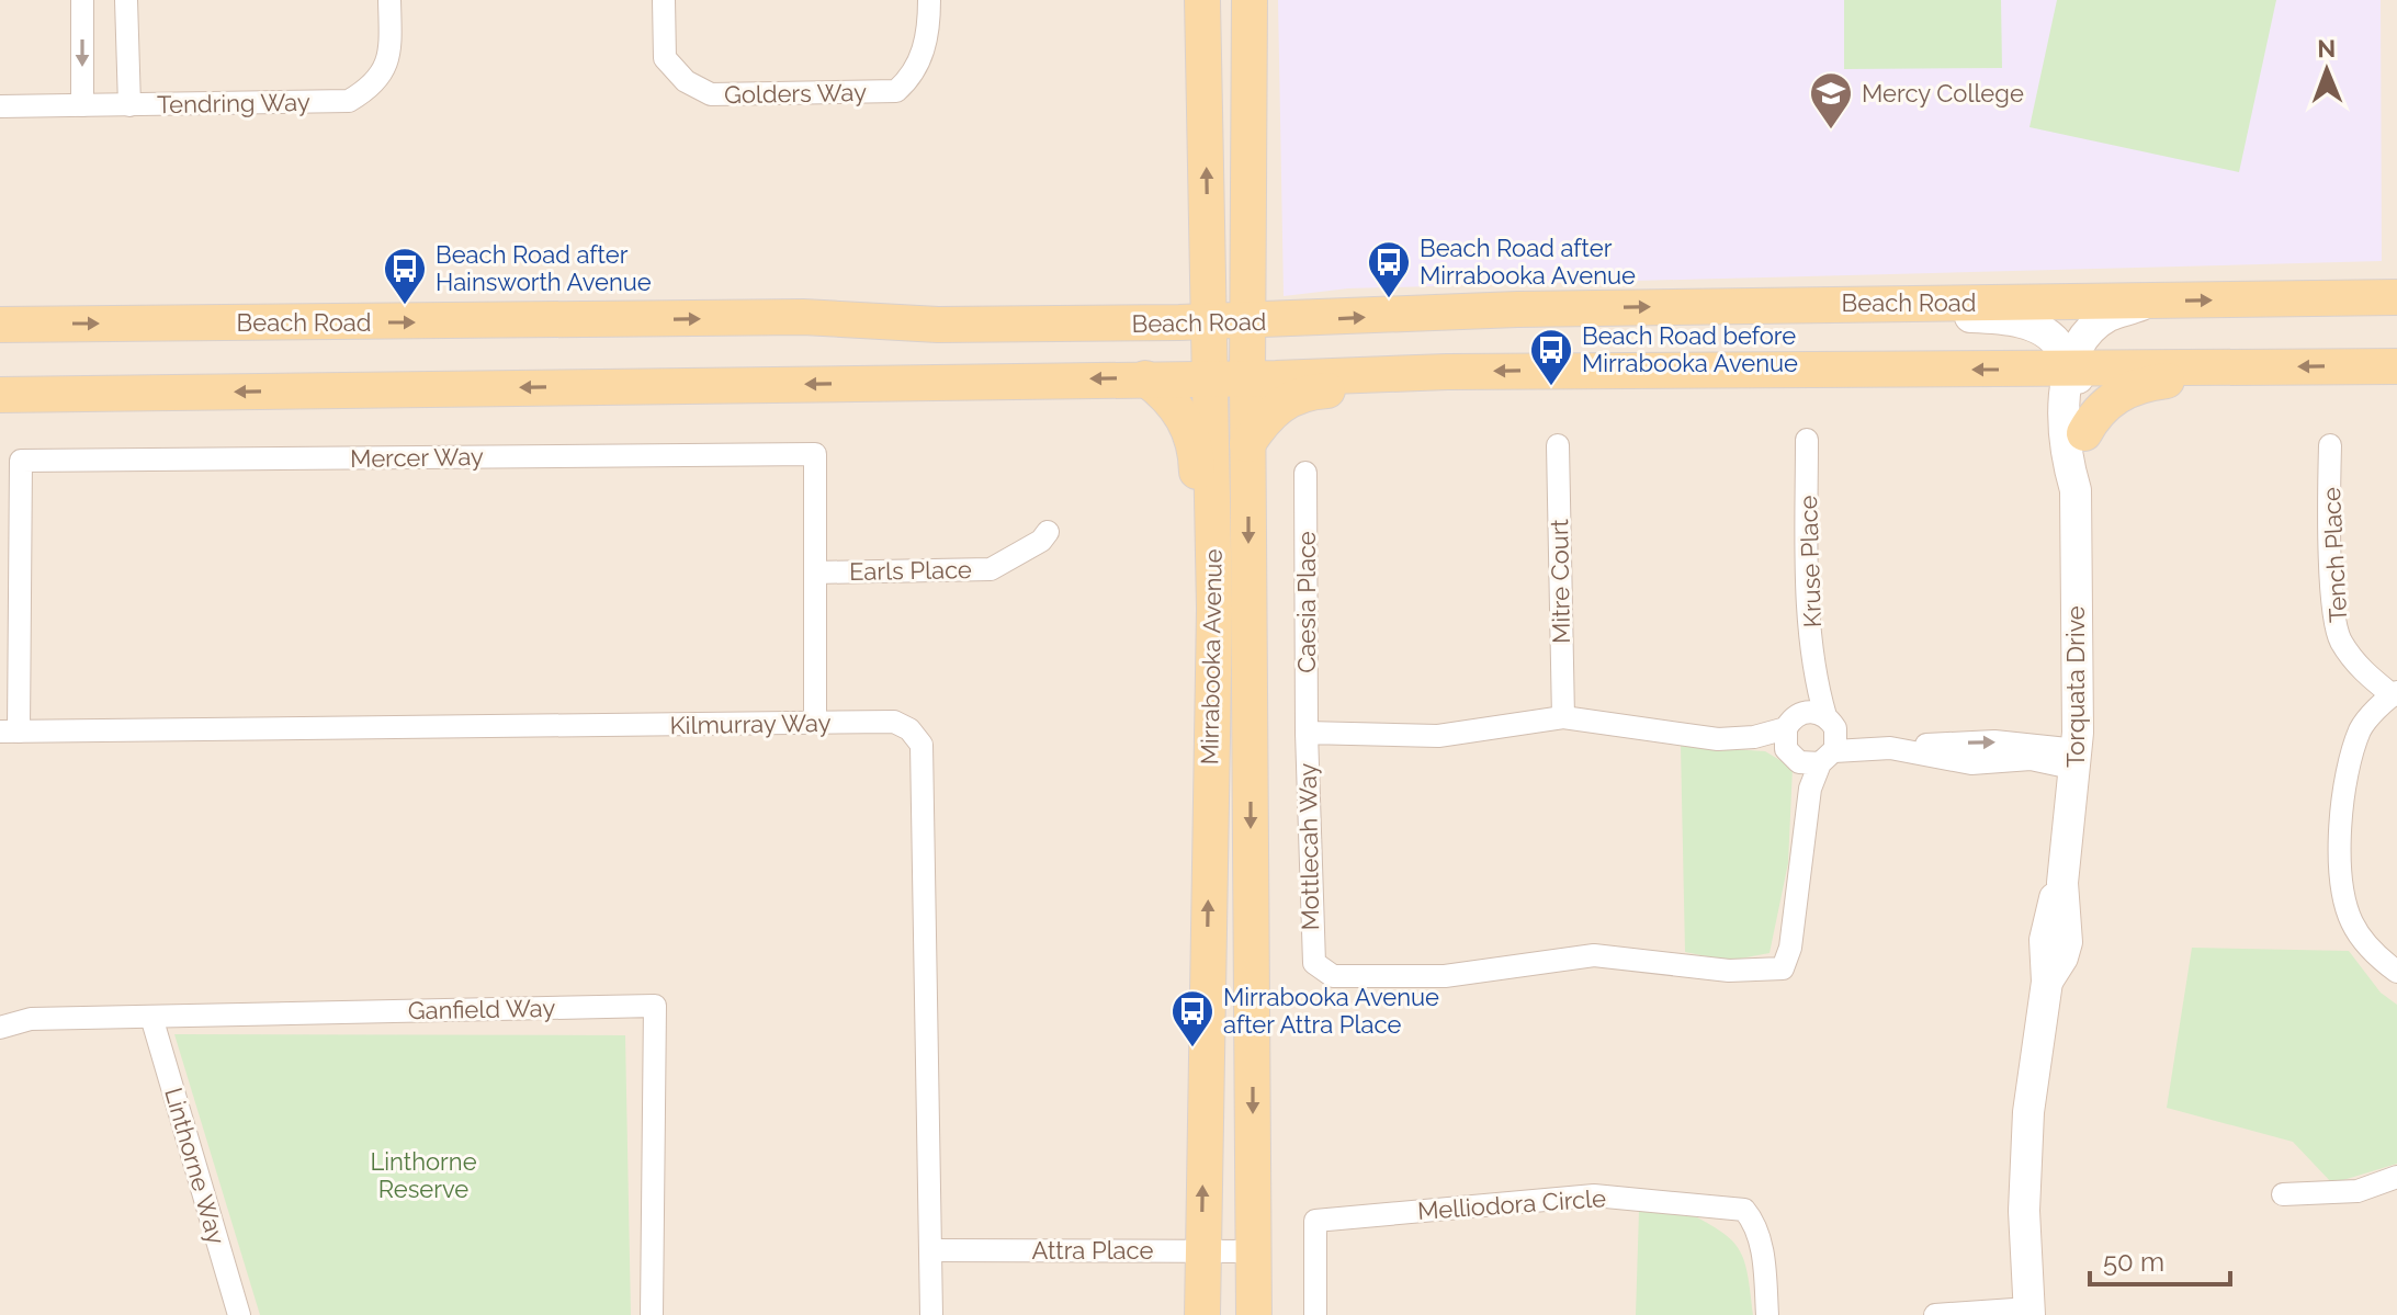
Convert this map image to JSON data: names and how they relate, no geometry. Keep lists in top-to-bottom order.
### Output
{
  "streets": {
    "main road": ["Beach Road", "Mirrabooka Avenue"],
    "street": [
      "Golders Way",
      "Tendring Way",
      "Mercer Way",
      "Tench Place",
      "Kruse Place",
      "Earls Place",
      "Mitre Court",
      "Caesia Place",
      "Torquata Drive",
      "Kilmurray Way",
      "Mottlecah Way",
      "Ganfield Way",
      "Linthorne Way",
      "Melliodora Circle",
      "Attra Place"
    ]
  },
  "crossings": [
    ["Beach Road", "Mirrabooka Avenue"],
    ["Beach Road", "Torquata Drive"],
    ["Mercer Way", "Earls Place"],
    ["Mercer Way", "Kilmurray Way"],
    ["Kruse Place", "Mottlecah Way"],
    ["Mitre Court", "Mottlecah Way"],
    ["Caesia Place", "Mottlecah Way"],
    ["Mirrabooka Avenue", "Attra Place"],
    ["Torquata Drive", "Mottlecah Way"],
    ["Kilmurray Way", "Attra Place"],
    ["Ganfield Way", "Linthorne Way"]
  ],
  "parks": ["Linthorne Reserve"],
  "places": {
    "school or university": ["Mercy College"],
    "bus stop": [
      "Beach Road after Mirrabooka Avenue",
      "Beach Road after Hainsworth Avenue",
      "Beach Road before Mirrabooka Avenue",
      "Mirrabooka Avenue after Attra Place"
    ]
  },
  "scale_bar": "50 m",
  "north": "top"
}
